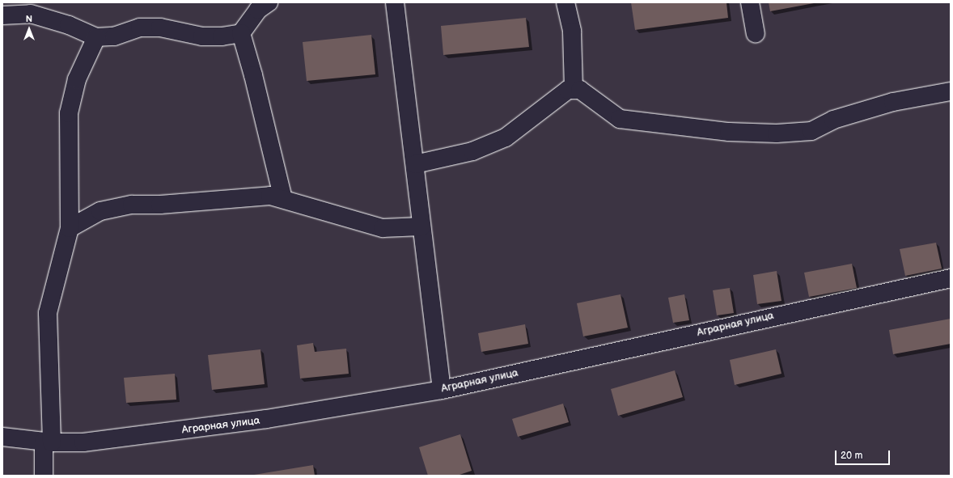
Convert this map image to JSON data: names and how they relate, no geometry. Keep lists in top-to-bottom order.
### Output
{
  "streets": {
    "street": ["Аграрная улица"]
  },
  "scale_bar": "20 m",
  "north": "top"
}
